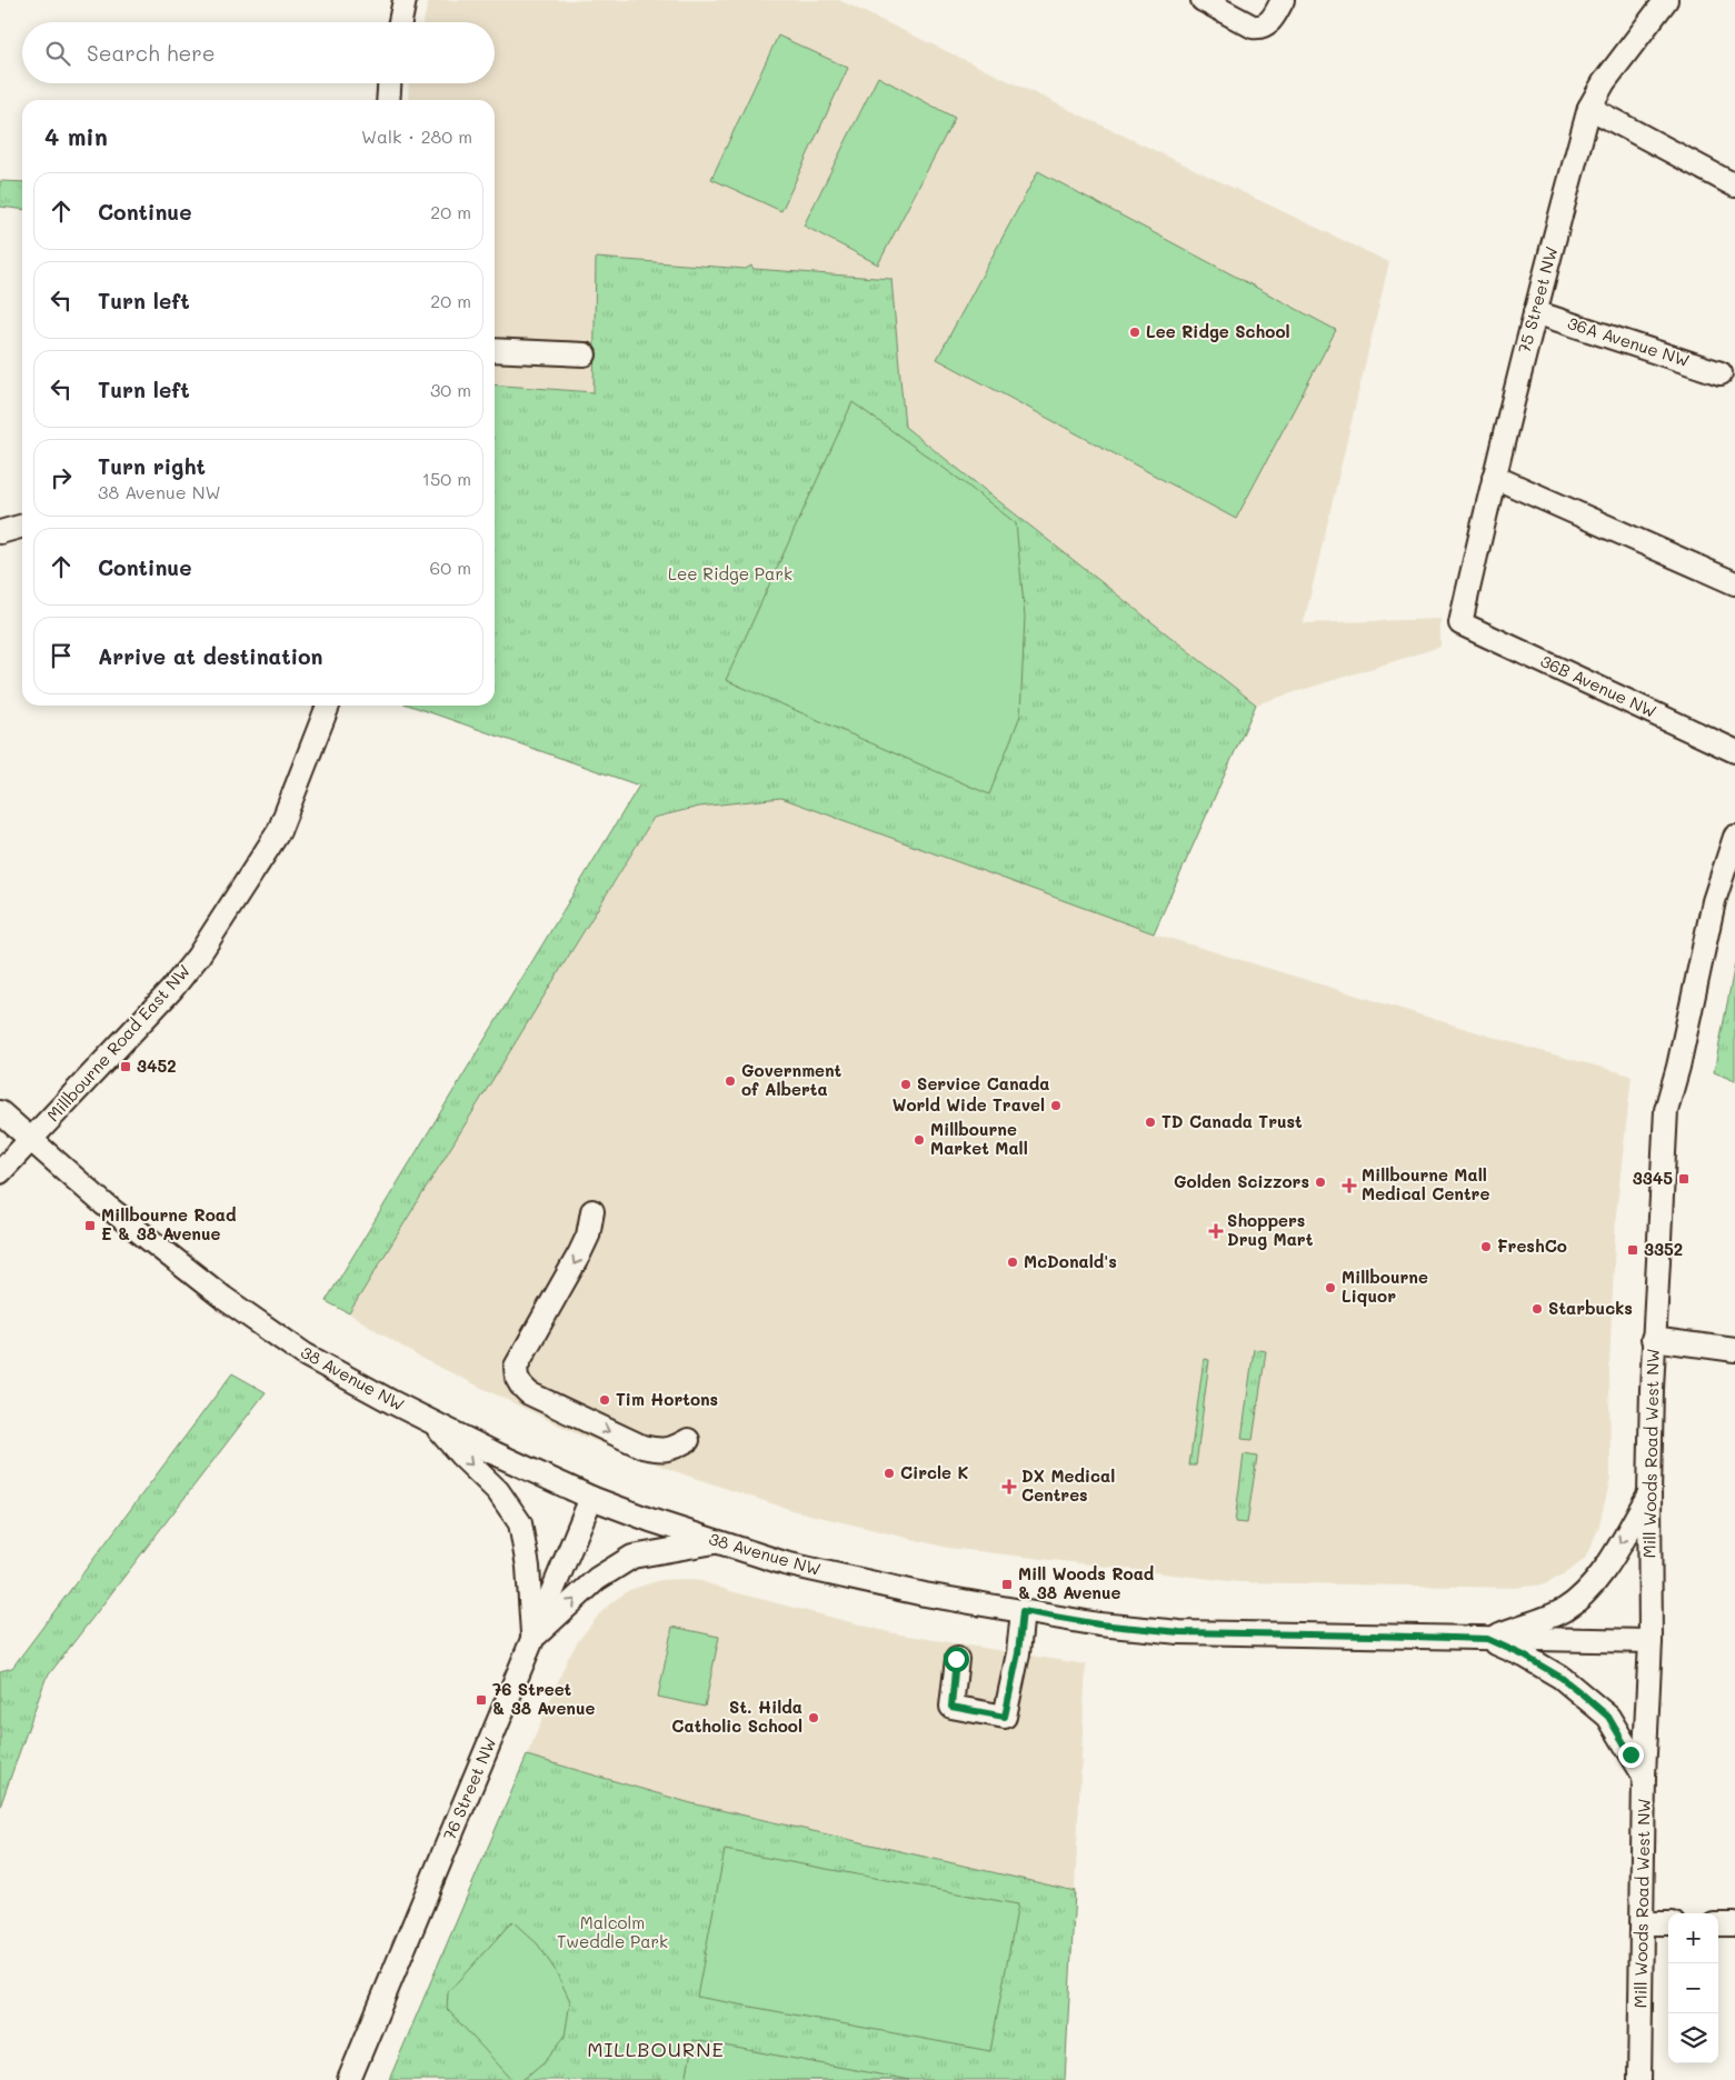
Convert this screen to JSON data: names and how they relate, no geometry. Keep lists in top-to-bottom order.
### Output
{
  "streets": {
    "street": [
      "75 Street NW",
      "36A Avenue NW",
      "36B Avenue NW",
      "Millbourne Road East NW",
      "38 Avenue NW",
      "Mill Woods Road West NW",
      "76 Street NW"
    ]
  },
  "crossings": [
    ["75 Street NW", "36A Avenue NW"],
    ["75 Street NW", "36B Avenue NW"],
    ["Millbourne Road East NW", "38 Avenue NW"],
    ["38 Avenue NW", "Mill Woods Road West NW"],
    ["38 Avenue NW", "76 Street NW"]
  ],
  "districts": ["MILLBOURNE"],
  "parks": ["Lee Ridge Park", "Malcolm Tweddle Park"],
  "places": {
    "other": [
      "Lee Ridge School",
      "Government of Alberta",
      "Service Canada",
      "World Wide Travel",
      "TD Canada Trust",
      "Millbourne Market Mall",
      "Golden Scizzors",
      "FreshCo",
      "McDonald's",
      "Millbourne Liquor",
      "Starbucks",
      "Tim Hortons",
      "Circle K",
      "St. Hilda Catholic School"
    ],
    "transit": [
      "3452",
      "3345",
      "Millbourne Road E & 38 Avenue",
      "3352",
      "Mill Woods Road & 38 Avenue",
      "76 Street & 38 Avenue"
    ],
    "health": ["Millbourne Mall Medical Centre", "Shoppers Drug Mart", "DX Medical Centres"]
  },
  "page": {
    "search": "Search here",
    "heading": ["4 min", "Walk · 280 m"],
    "list": [
      ["Continue", "20 m"],
      ["Turn left", "20 m"],
      ["Turn left", "30 m"],
      ["Turn right", "38 Avenue NW", "150 m"],
      ["Continue", "60 m"],
      "Arrive at destination"
    ],
    "map_buttons": ["+", "−"]
  }
}
